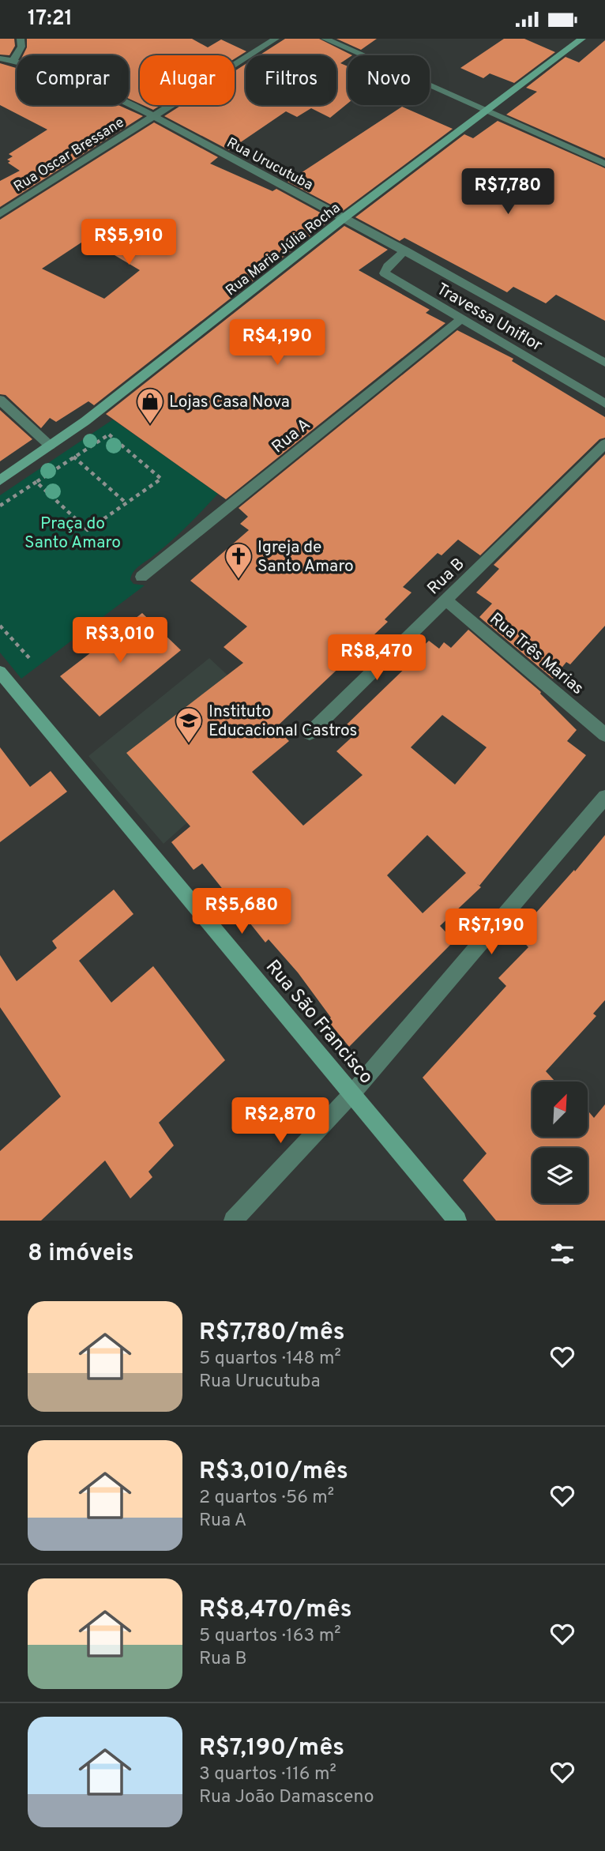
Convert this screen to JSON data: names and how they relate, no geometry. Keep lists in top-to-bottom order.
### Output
{
  "streets": {
    "street": [
      "Rua Oscar Bressane",
      "Rua Urucutuba",
      "Rua Maria Júlia Rocha",
      "Travessa Uniflor",
      "Rua A",
      "Rua B",
      "Rua Três Marias",
      "Rua São Francisco"
    ]
  },
  "crossings": [
    ["Rua Oscar Bressane", "Rua Urucutuba"],
    ["Rua Urucutuba", "Rua Maria Júlia Rocha"],
    ["Rua Urucutuba", "Travessa Uniflor"],
    ["Travessa Uniflor", "Rua A"],
    ["Rua B", "Rua Três Marias"]
  ],
  "parks": ["Praça do Santo Amaro"],
  "places": {
    "shop": ["Lojas Casa Nova"],
    "church": ["Igreja de Santo Amaro"],
    "school or university": ["Instituto Educacional Castros"]
  },
  "north": "top right",
  "page": {
    "status": "17:21",
    "chip": [
      "Comprar",
      "Alugar",
      "Filtros",
      "Novo"
    ],
    "price": [
      "R$7,780",
      "R$5,910",
      "R$4,190",
      "R$3,010",
      "R$8,470",
      "R$5,680",
      "R$7,190",
      "R$2,870"
    ],
    "heading": "8 imóveis",
    "list": [
      {
        "name": "R$7,780/mês",
        "note": "5 quartos · 148 m² · Rua Urucutuba"
      },
      {
        "name": "R$3,010/mês",
        "note": "2 quartos · 56 m² · Rua A"
      },
      {
        "name": "R$8,470/mês",
        "note": "5 quartos · 163 m² · Rua B"
      },
      {
        "name": "R$7,190/mês",
        "note": "3 quartos · 116 m² · Rua João Damasceno"
      }
    ]
  }
}
